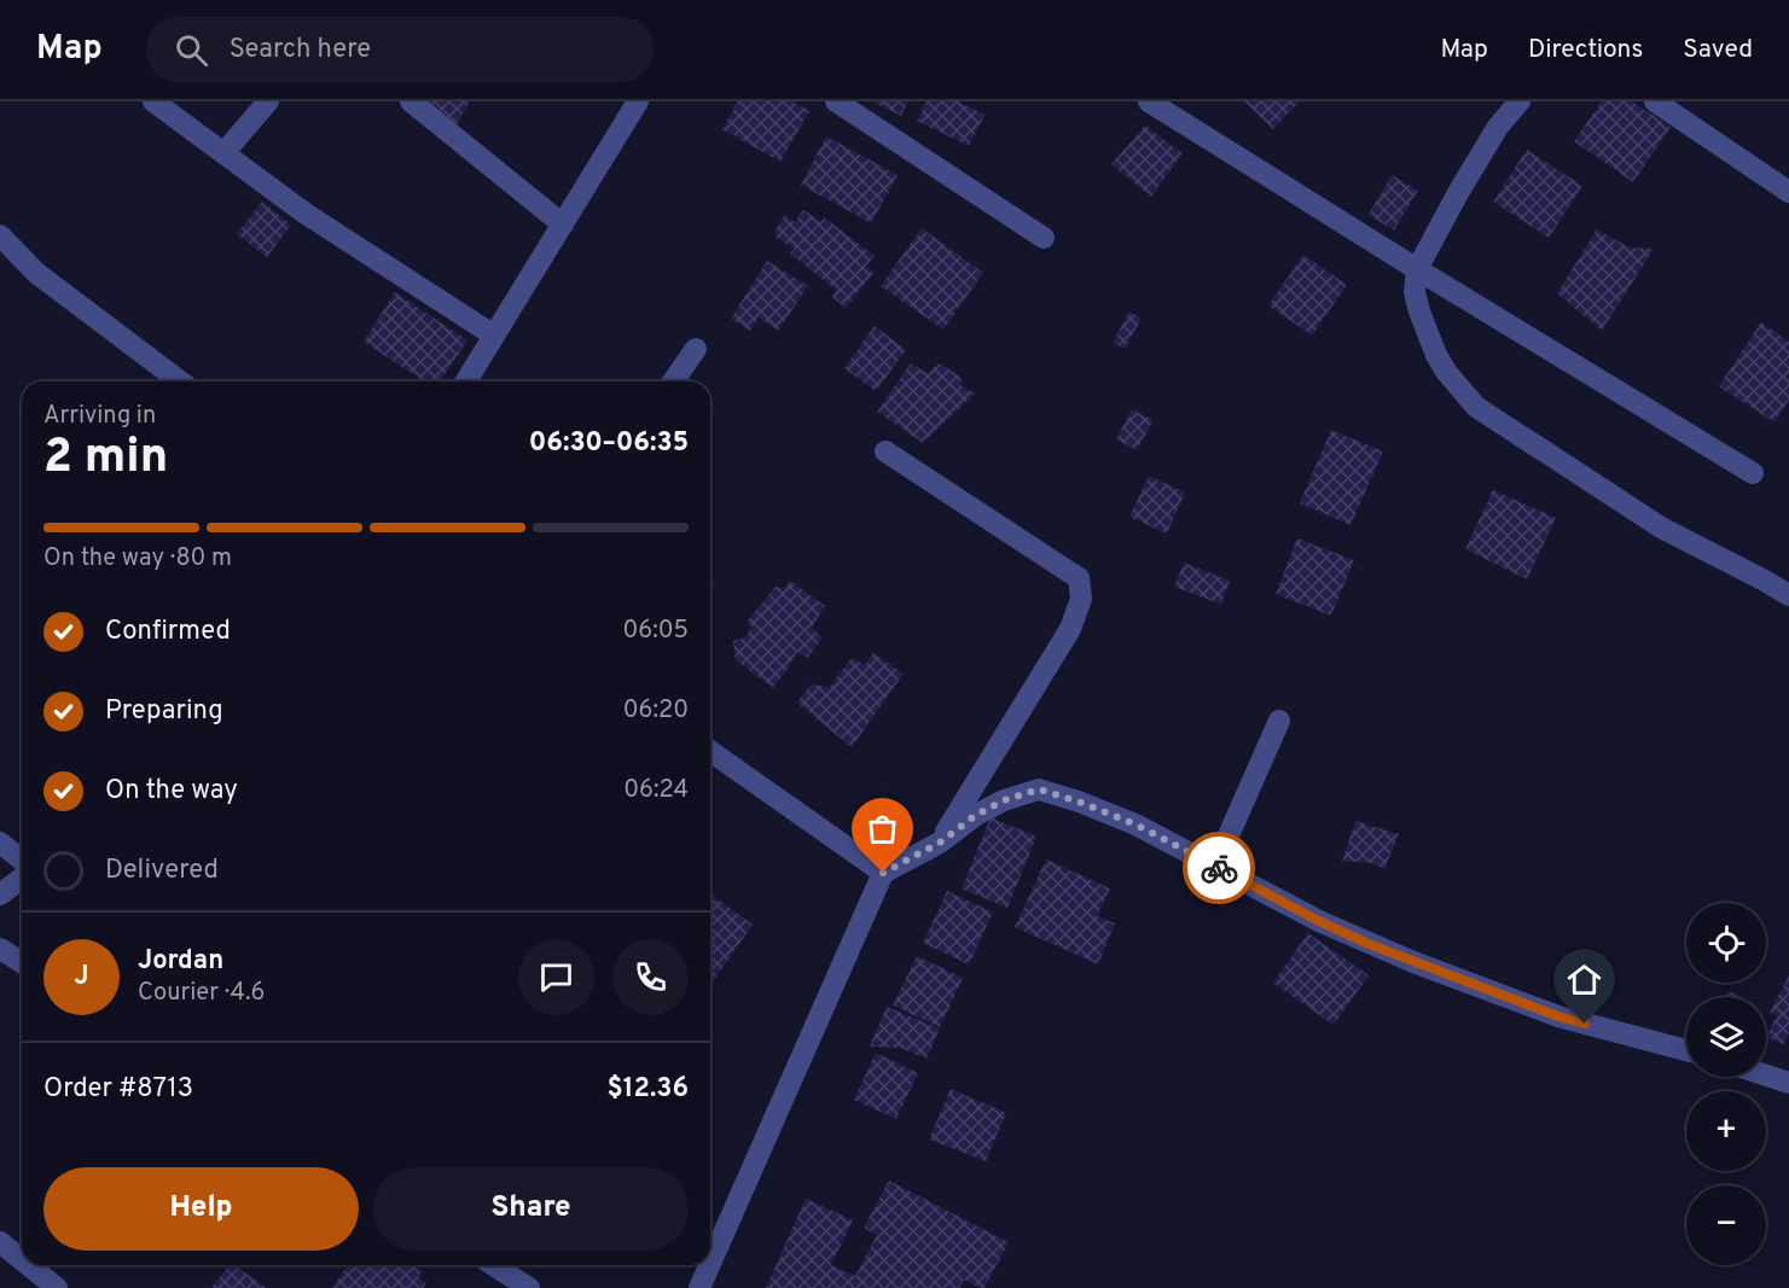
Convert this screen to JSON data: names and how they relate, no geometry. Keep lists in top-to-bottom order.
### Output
{
  "page": {
    "header": "Map",
    "search": "Search here",
    "nav": ["Map", "Directions", "Saved"],
    "heading": ["2 min", "Arriving in", "06:30–06:35"],
    "panel": [
      "Jordan",
      "Courier · 4.6",
      "Order #8713",
      "$12.36"
    ],
    "bar": "On the way · 80 m",
    "list": [
      ["Confirmed", "06:05"],
      ["Preparing", "06:20"],
      ["On the way", "06:24"],
      "Delivered"
    ],
    "map_buttons": ["+", "−"],
    "round": "J",
    "buttons": ["Help", "Share"]
  }
}
